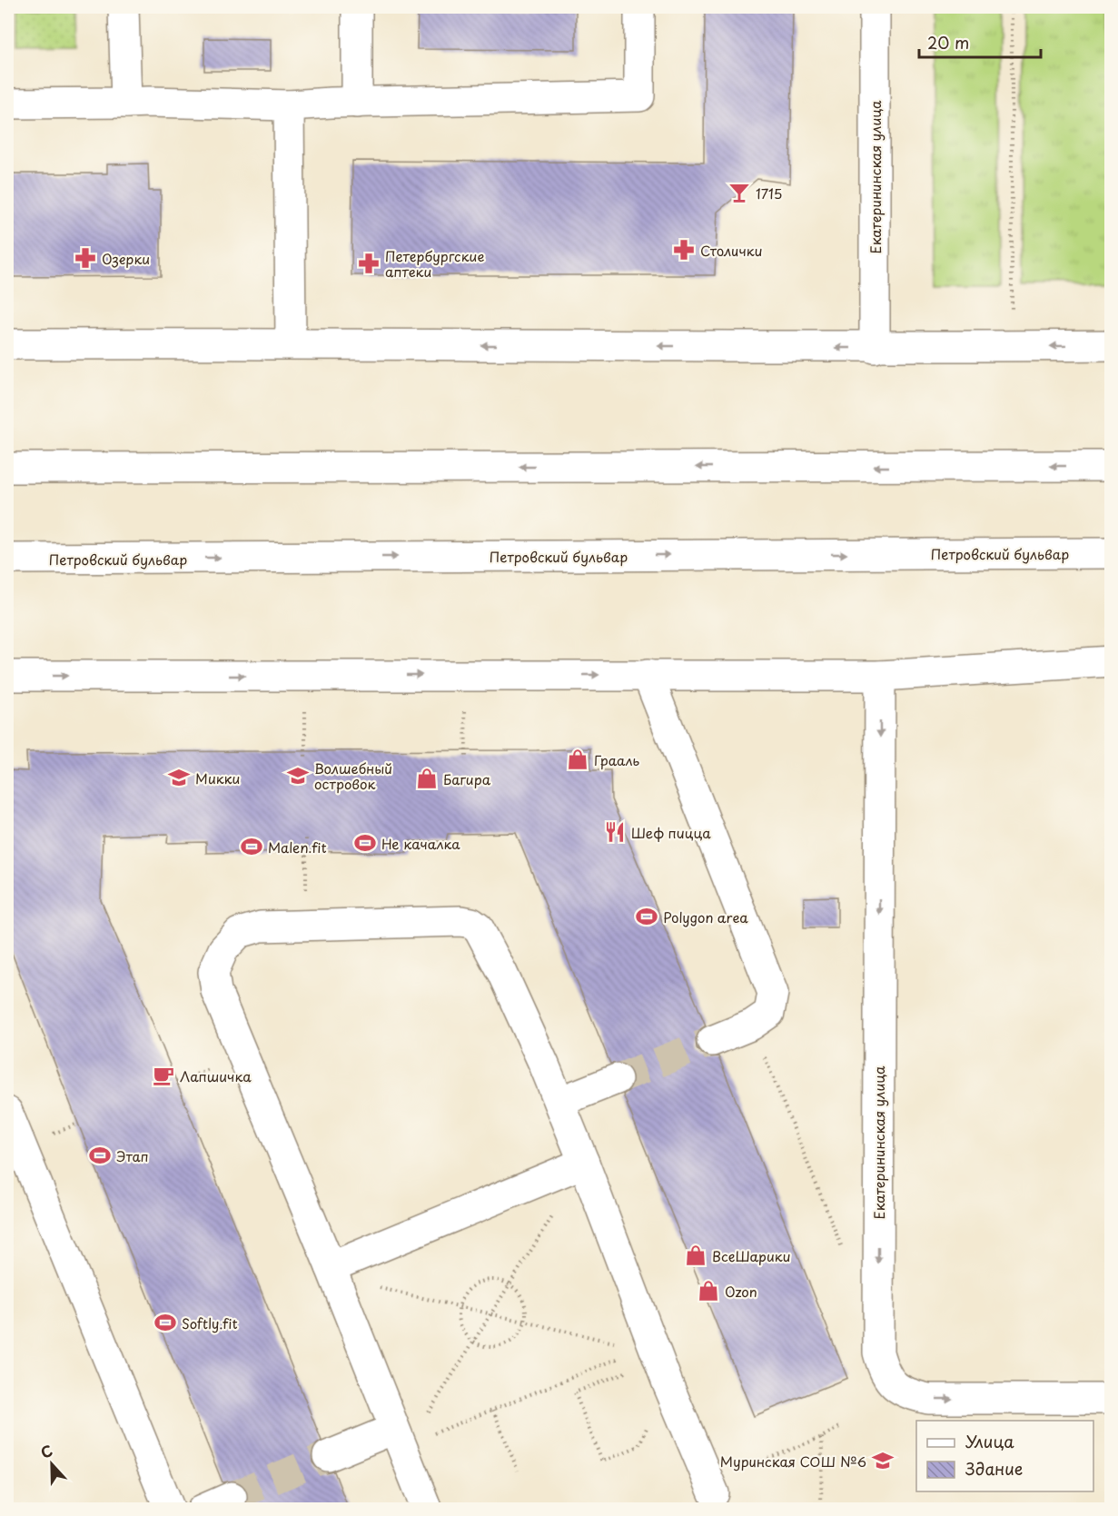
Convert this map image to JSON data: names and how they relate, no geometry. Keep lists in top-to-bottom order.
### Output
{
  "streets": {
    "street": ["Екатерининская улица", "Петровский бульвар"]
  },
  "one_way": ["Екатерининская улица"],
  "places": {
    "bar": ["1715"],
    "pharmacy": ["Столички", "Озерки", "Петербургские аптеки"],
    "shop": [
      "Грааль",
      "Багира",
      "ВсеШарики",
      "Ozon"
    ],
    "school or university": ["Волшебный островок", "Микки", "Муринская СОШ №6"],
    "restaurant": ["Шеф пицца"],
    "sports": [
      "Не качалка",
      "Malen.fit",
      "Polygon area",
      "Этап",
      "Softly.fit"
    ],
    "cafe": ["Лапшичка"]
  },
  "legend": ["Улица", "Здание"],
  "scale_bar": "20 m",
  "north": "top"
}
